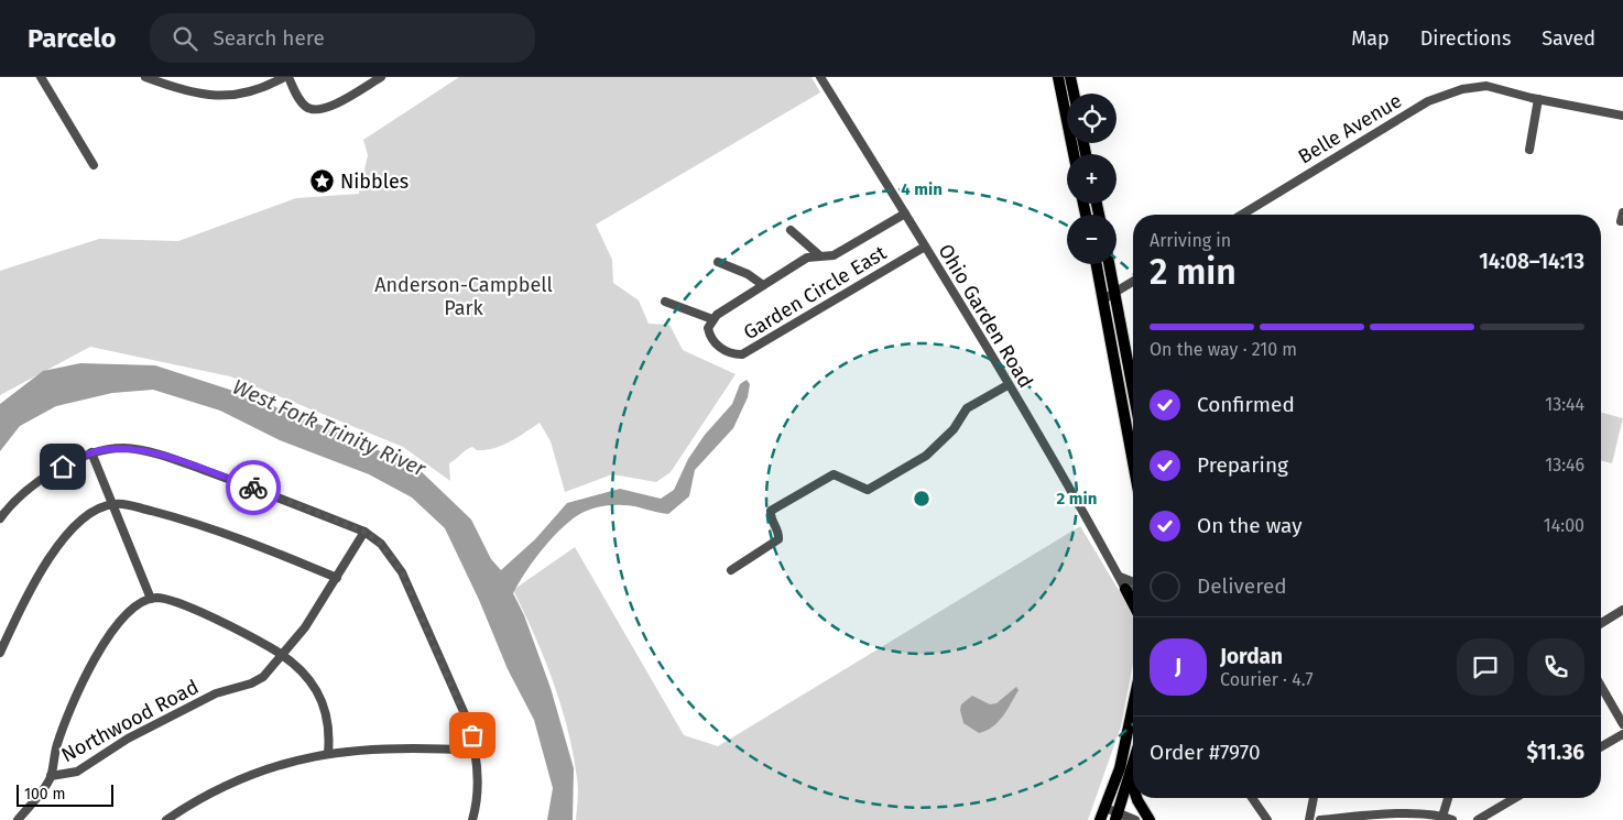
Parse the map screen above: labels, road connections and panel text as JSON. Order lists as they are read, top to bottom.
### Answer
{
  "streets": {
    "street": [
      "Belle Avenue",
      "Garden Circle East",
      "Ohio Garden Road",
      "Northwood Road"
    ]
  },
  "crossings": [
    ["Garden Circle East", "Ohio Garden Road"]
  ],
  "water": ["West Fork Trinity River"],
  "parks": ["Anderson-Campbell Park"],
  "places": {
    "place": ["Nibbles"]
  },
  "scale_bar": "100 m",
  "page": {
    "header": "Parcelo",
    "search": "Search here",
    "nav": ["Map", "Directions", "Saved"],
    "map_buttons": ["+", "−"],
    "heading": ["2 min", "Arriving in", "14:08–14:13"],
    "panel": [
      "Jordan",
      "Courier · 4.7",
      "Order #7970",
      "$11.36"
    ],
    "bar": "On the way · 210 m",
    "list": [
      ["Confirmed", "13:44"],
      ["Preparing", "13:46"],
      ["On the way", "14:00"],
      "Delivered"
    ],
    "round": "J",
    "scale": "100 m"
  },
  "rings": ["4 min", "2 min"]
}
